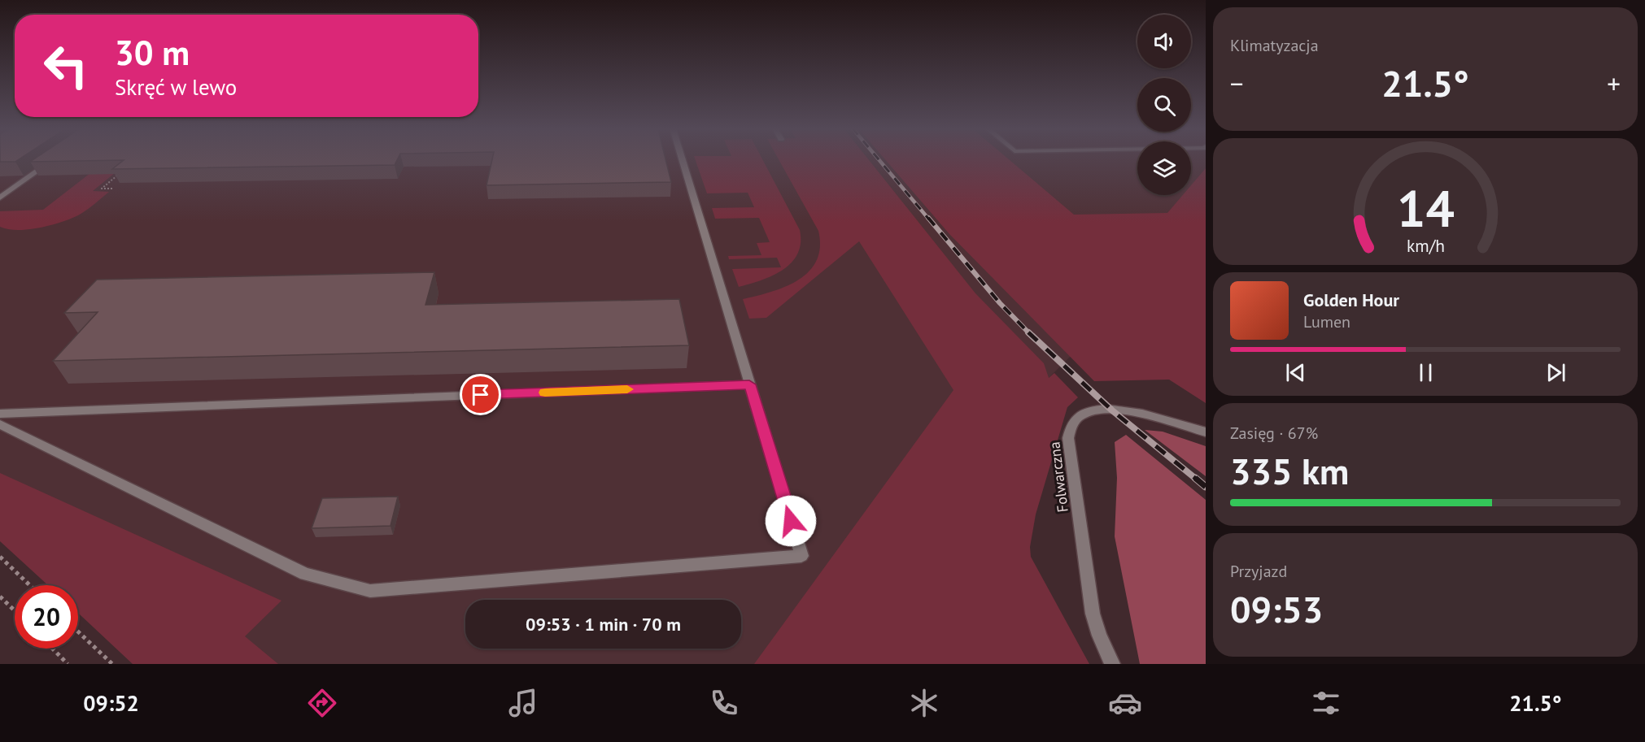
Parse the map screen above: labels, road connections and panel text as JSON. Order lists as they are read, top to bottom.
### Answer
{
  "streets": {
    "street": ["Folwarczna"]
  },
  "page": {
    "tile": [
      "Klimatyzacja",
      ["Zasięg · 67%", "335 km"],
      ["Przyjazd", "09:53"]
    ],
    "turn": ["30 m", "Skręć w lewo"],
    "heat": ["−", "21.5°", "+"],
    "song": ["Golden Hour", "Lumen"],
    "limit": "20",
    "trip": "09:53 · 1 min · 70 m",
    "tabs": ["09:52", "21.5°"],
    "gauge": ["14", "km/h"]
  }
}
